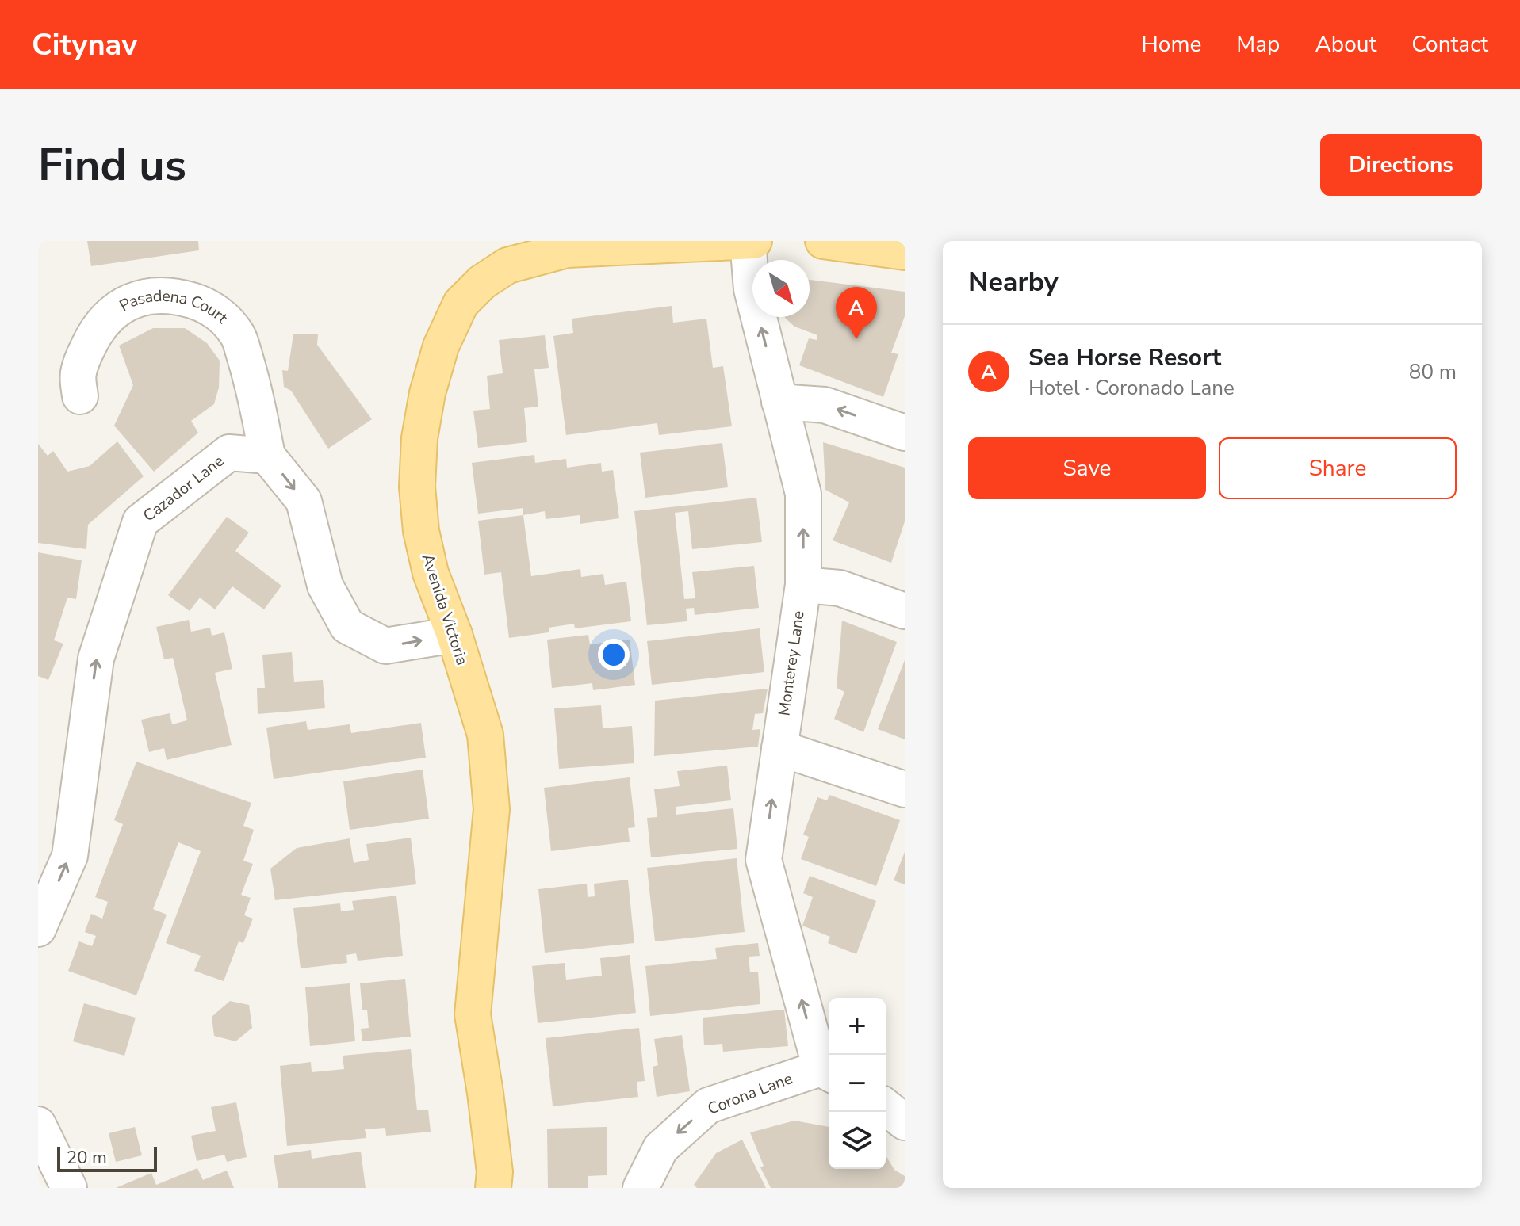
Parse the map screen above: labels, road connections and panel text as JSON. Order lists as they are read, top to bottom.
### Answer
{
  "streets": {
    "main road": ["Avenida Victoria"],
    "street": [
      "Pasadena Court",
      "Cazador Lane",
      "Monterey Lane",
      "Corona Lane"
    ]
  },
  "crossings": [
    ["Pasadena Court", "Cazador Lane"],
    ["Avenida Victoria", "Monterey Lane"],
    ["Monterey Lane", "Corona Lane"]
  ],
  "one_way": ["Cazador Lane", "Monterey Lane", "Corona Lane"],
  "scale_bar": "20 m",
  "north": "bottom right",
  "page": {
    "header": "Citynav",
    "nav": [
      "Home",
      "Map",
      "About",
      "Contact"
    ],
    "buttons": [
      "Directions",
      ["Save", "Share"]
    ],
    "title": "Find us",
    "heading": "Nearby",
    "pins": "A",
    "list": [
      {
        "mark": "A",
        "name": "Sea Horse Resort",
        "note": "Hotel · Coronado Lane",
        "value": "80 m"
      }
    ],
    "map_buttons": ["+", "−"],
    "scale": "20 m"
  }
}
